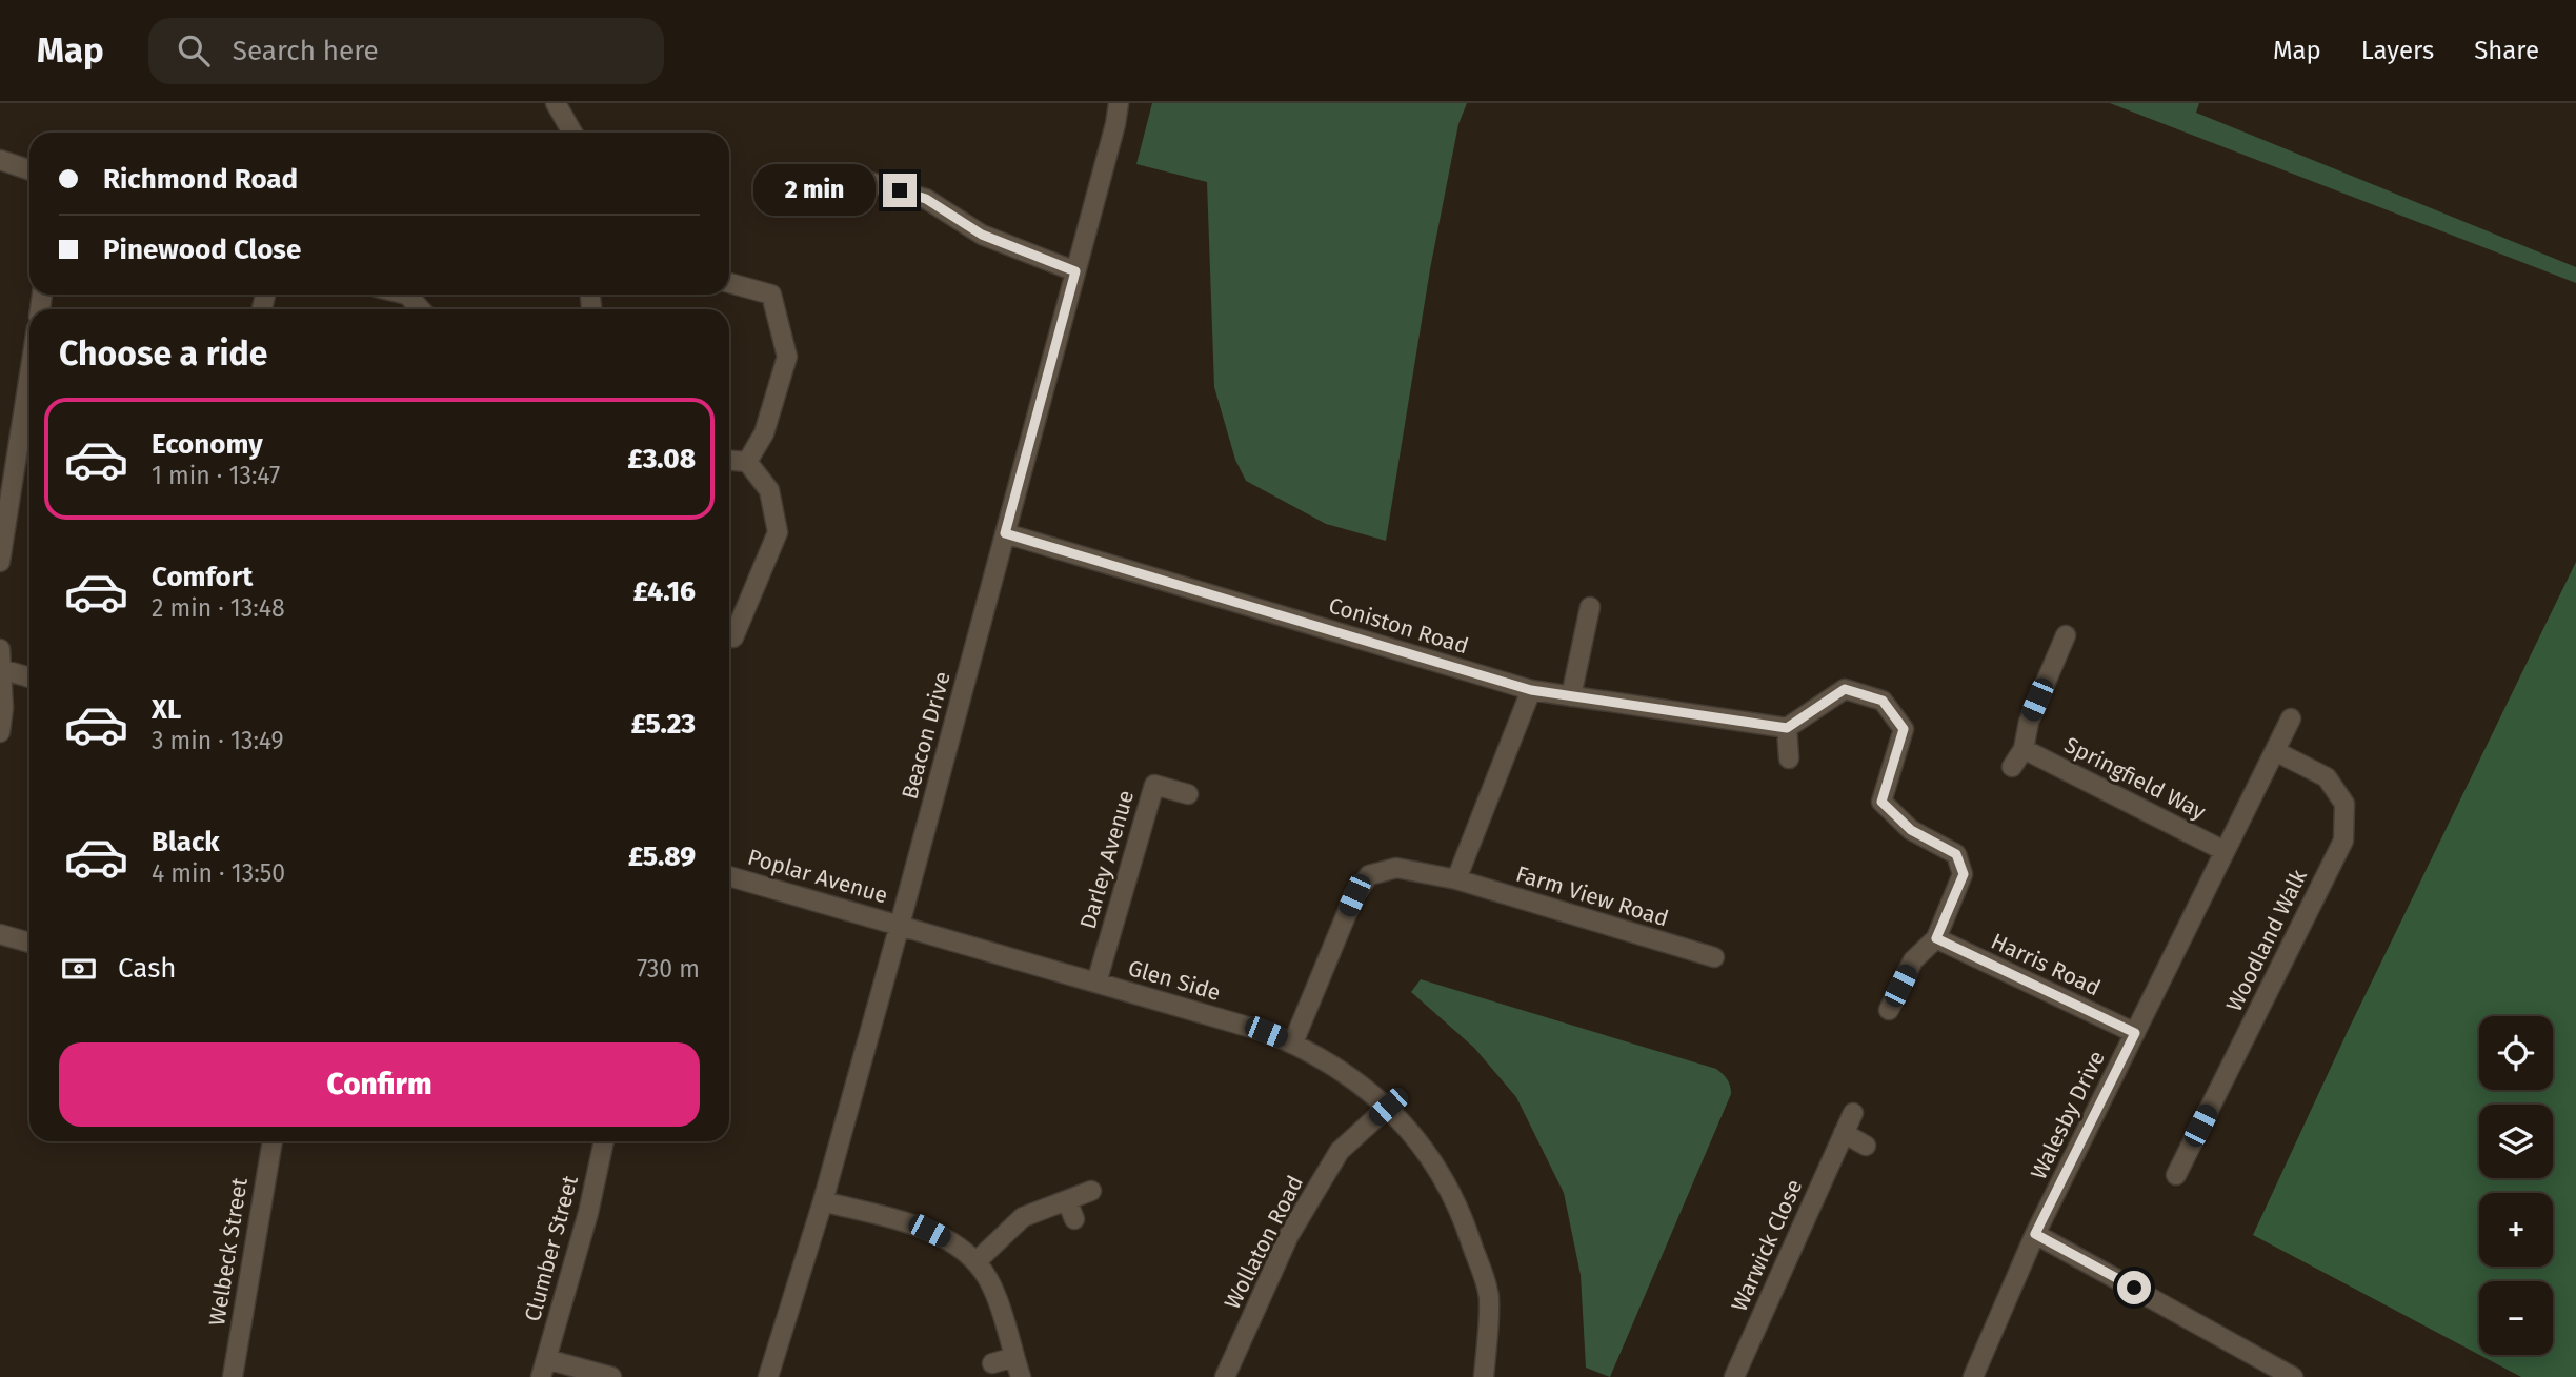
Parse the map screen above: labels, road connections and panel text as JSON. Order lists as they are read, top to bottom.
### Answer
{
  "streets": {
    "street": [
      "Coniston Road",
      "Beacon Drive",
      "Springfield Way",
      "Darley Avenue",
      "Poplar Avenue",
      "Farm View Road",
      "Woodland Walk",
      "Harris Road",
      "Glen Side",
      "Walesby Drive",
      "Wollaton Road",
      "Warwick Close",
      "Clumber Street",
      "Welbeck Street"
    ]
  },
  "crossings": [
    ["Coniston Road", "Beacon Drive"],
    ["Beacon Drive", "Poplar Avenue"],
    ["Beacon Drive", "Glen Side"],
    ["Springfield Way", "Walesby Drive"],
    ["Darley Avenue", "Glen Side"],
    ["Poplar Avenue", "Glen Side"],
    ["Farm View Road", "Glen Side"],
    ["Woodland Walk", "Walesby Drive"],
    ["Harris Road", "Walesby Drive"],
    ["Glen Side", "Wollaton Road"]
  ],
  "page": {
    "header": "Map",
    "search": "Search here",
    "nav": ["Map", "Layers", "Share"],
    "banner": ["Richmond Road", "Pinewood Close"],
    "bubble": "2 min",
    "heading": "Choose a ride",
    "list": [
      {
        "name": "Economy",
        "note": "1 min · 13:47",
        "value": "£3.08"
      },
      {
        "name": "Comfort",
        "note": "2 min · 13:48",
        "value": "£4.16"
      },
      {
        "name": "XL",
        "note": "3 min · 13:49",
        "value": "£5.23"
      },
      {
        "name": "Black",
        "note": "4 min · 13:50",
        "value": "£5.89"
      }
    ],
    "pay": ["Cash", "730 m"],
    "map_buttons": ["+", "−"],
    "buttons": "Confirm"
  }
}
